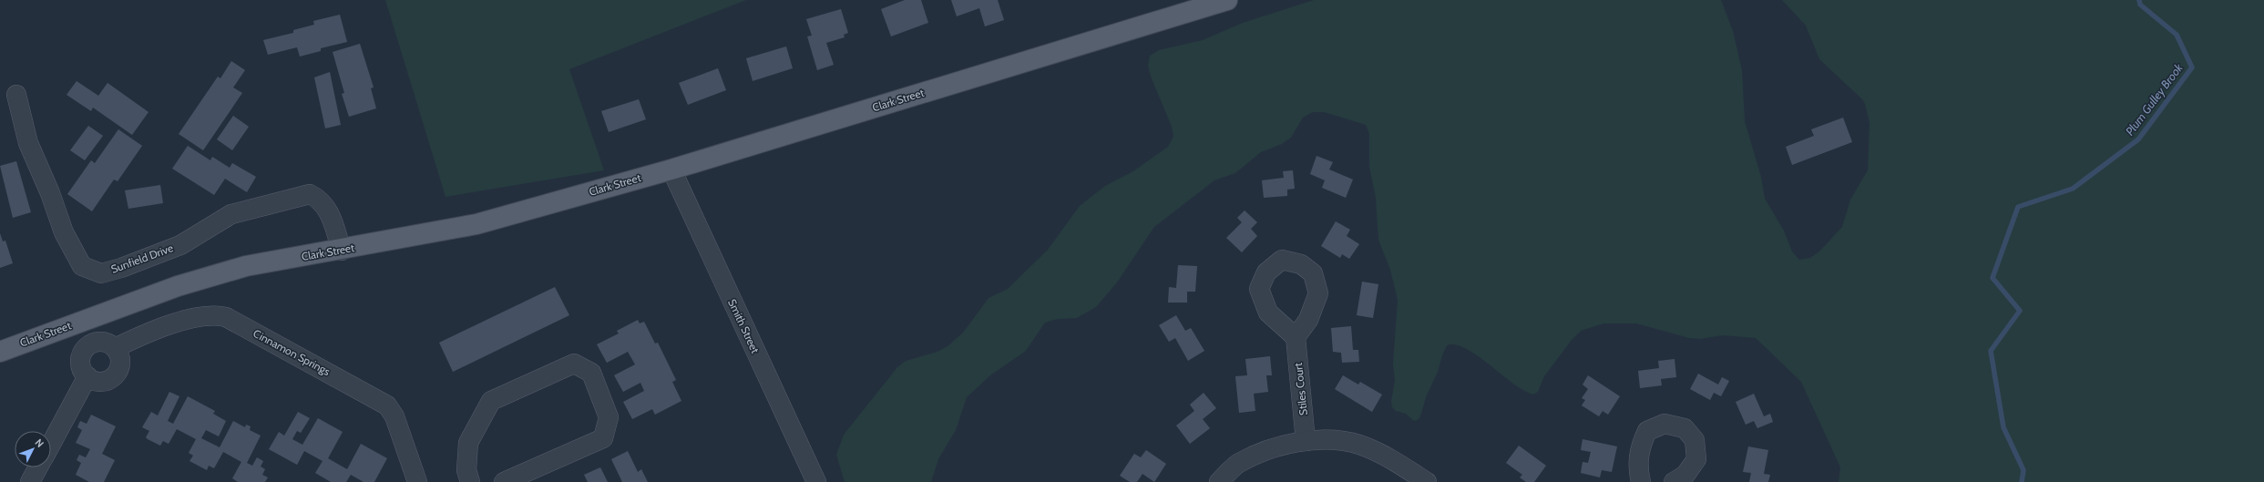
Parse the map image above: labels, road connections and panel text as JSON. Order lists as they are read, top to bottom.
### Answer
{
  "streets": {
    "main road": ["Clark Street"],
    "street": [
      "Sunfield Drive",
      "Smith Street",
      "Cinnamon Springs",
      "Stiles Court"
    ]
  },
  "crossings": [
    ["Clark Street", "Sunfield Drive"],
    ["Clark Street", "Smith Street"]
  ],
  "water": ["Plum Gulley Brook"],
  "north": "top right"
}
